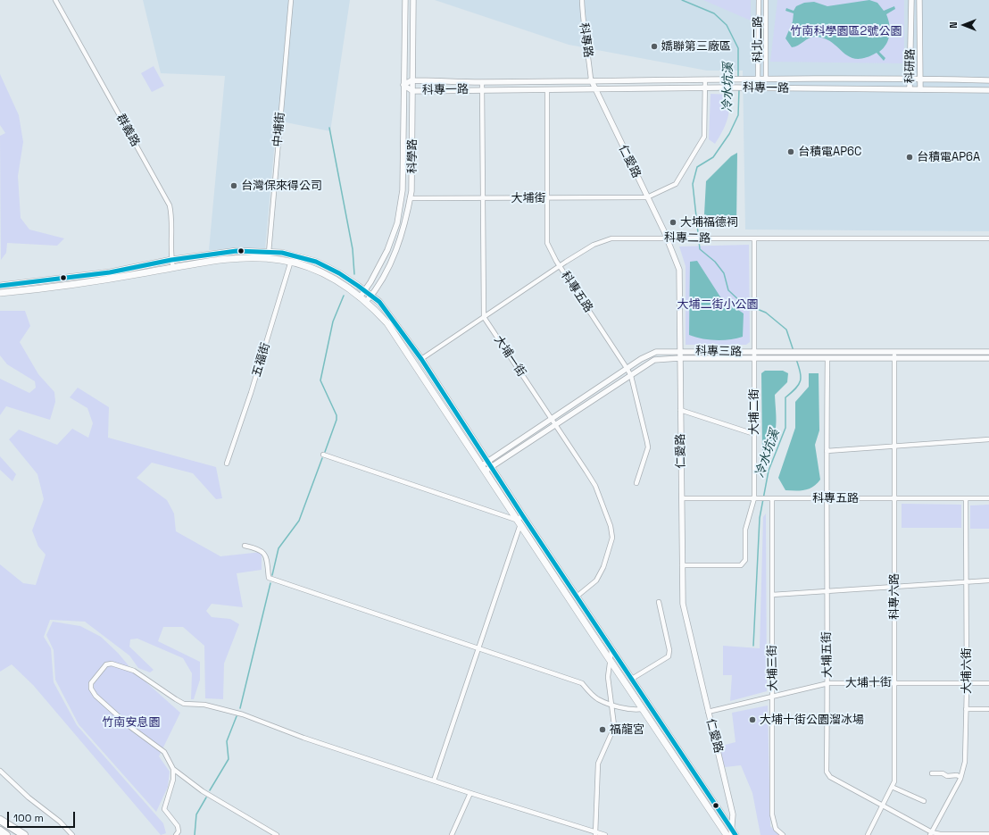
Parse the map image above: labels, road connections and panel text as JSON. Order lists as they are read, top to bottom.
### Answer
{
  "streets": {
    "street": [
      "科北二路",
      "科專路",
      "科研路",
      "科專一路",
      "中埔街",
      "群義路",
      "科學路",
      "仁愛路",
      "大埔街",
      "科專二路",
      "科專五路",
      "科專三路",
      "大埔一街",
      "五福街",
      "大埔二街",
      "科專六路",
      "大埔五街",
      "大埔三街",
      "大埔六街",
      "大埔十街"
    ]
  },
  "crossings": [
    ["科北二路", "科專一路"],
    ["科專路", "科專一路"],
    ["科專路", "仁愛路"],
    ["科研路", "科專一路"],
    ["科專一路", "科學路"],
    ["科專一路", "仁愛路"],
    ["科專一路", "科專五路"],
    ["科學路", "大埔街"],
    ["仁愛路", "大埔街"],
    ["仁愛路", "科專二路"],
    ["仁愛路", "科專五路"],
    ["仁愛路", "科專三路"],
    ["仁愛路", "大埔二街"],
    ["仁愛路", "大埔十街"],
    ["大埔街", "科專五路"],
    ["科專二路", "科專五路"],
    ["科專二路", "大埔一街"],
    ["科專二路", "大埔二街"],
    ["科專五路", "科專三路"],
    ["科專五路", "大埔二街"],
    ["科專五路", "科專六路"],
    ["科專五路", "大埔五街"],
    ["科專五路", "大埔三街"],
    ["科專五路", "大埔六街"],
    ["科專三路", "大埔一街"],
    ["科專三路", "大埔二街"],
    ["科專三路", "科專六路"],
    ["科專三路", "大埔五街"],
    ["科專六路", "大埔五街"],
    ["科專六路", "大埔十街"],
    ["大埔五街", "大埔六街"],
    ["大埔五街", "大埔十街"],
    ["大埔三街", "大埔十街"],
    ["大埔六街", "大埔十街"]
  ],
  "water": ["冷水坑溪"],
  "parks": ["竹南科學園區2號公園", "大埔二街小公園", "竹南安息園"],
  "places": [
    "嬌聯第三廠區",
    "台積電AP6C",
    "台積電AP6A",
    "台灣保來得公司",
    "大埔福德祠",
    "大埔十街公園溜冰場",
    "福龍宮"
  ],
  "scale_bar": "100 m",
  "north": "left"
}
